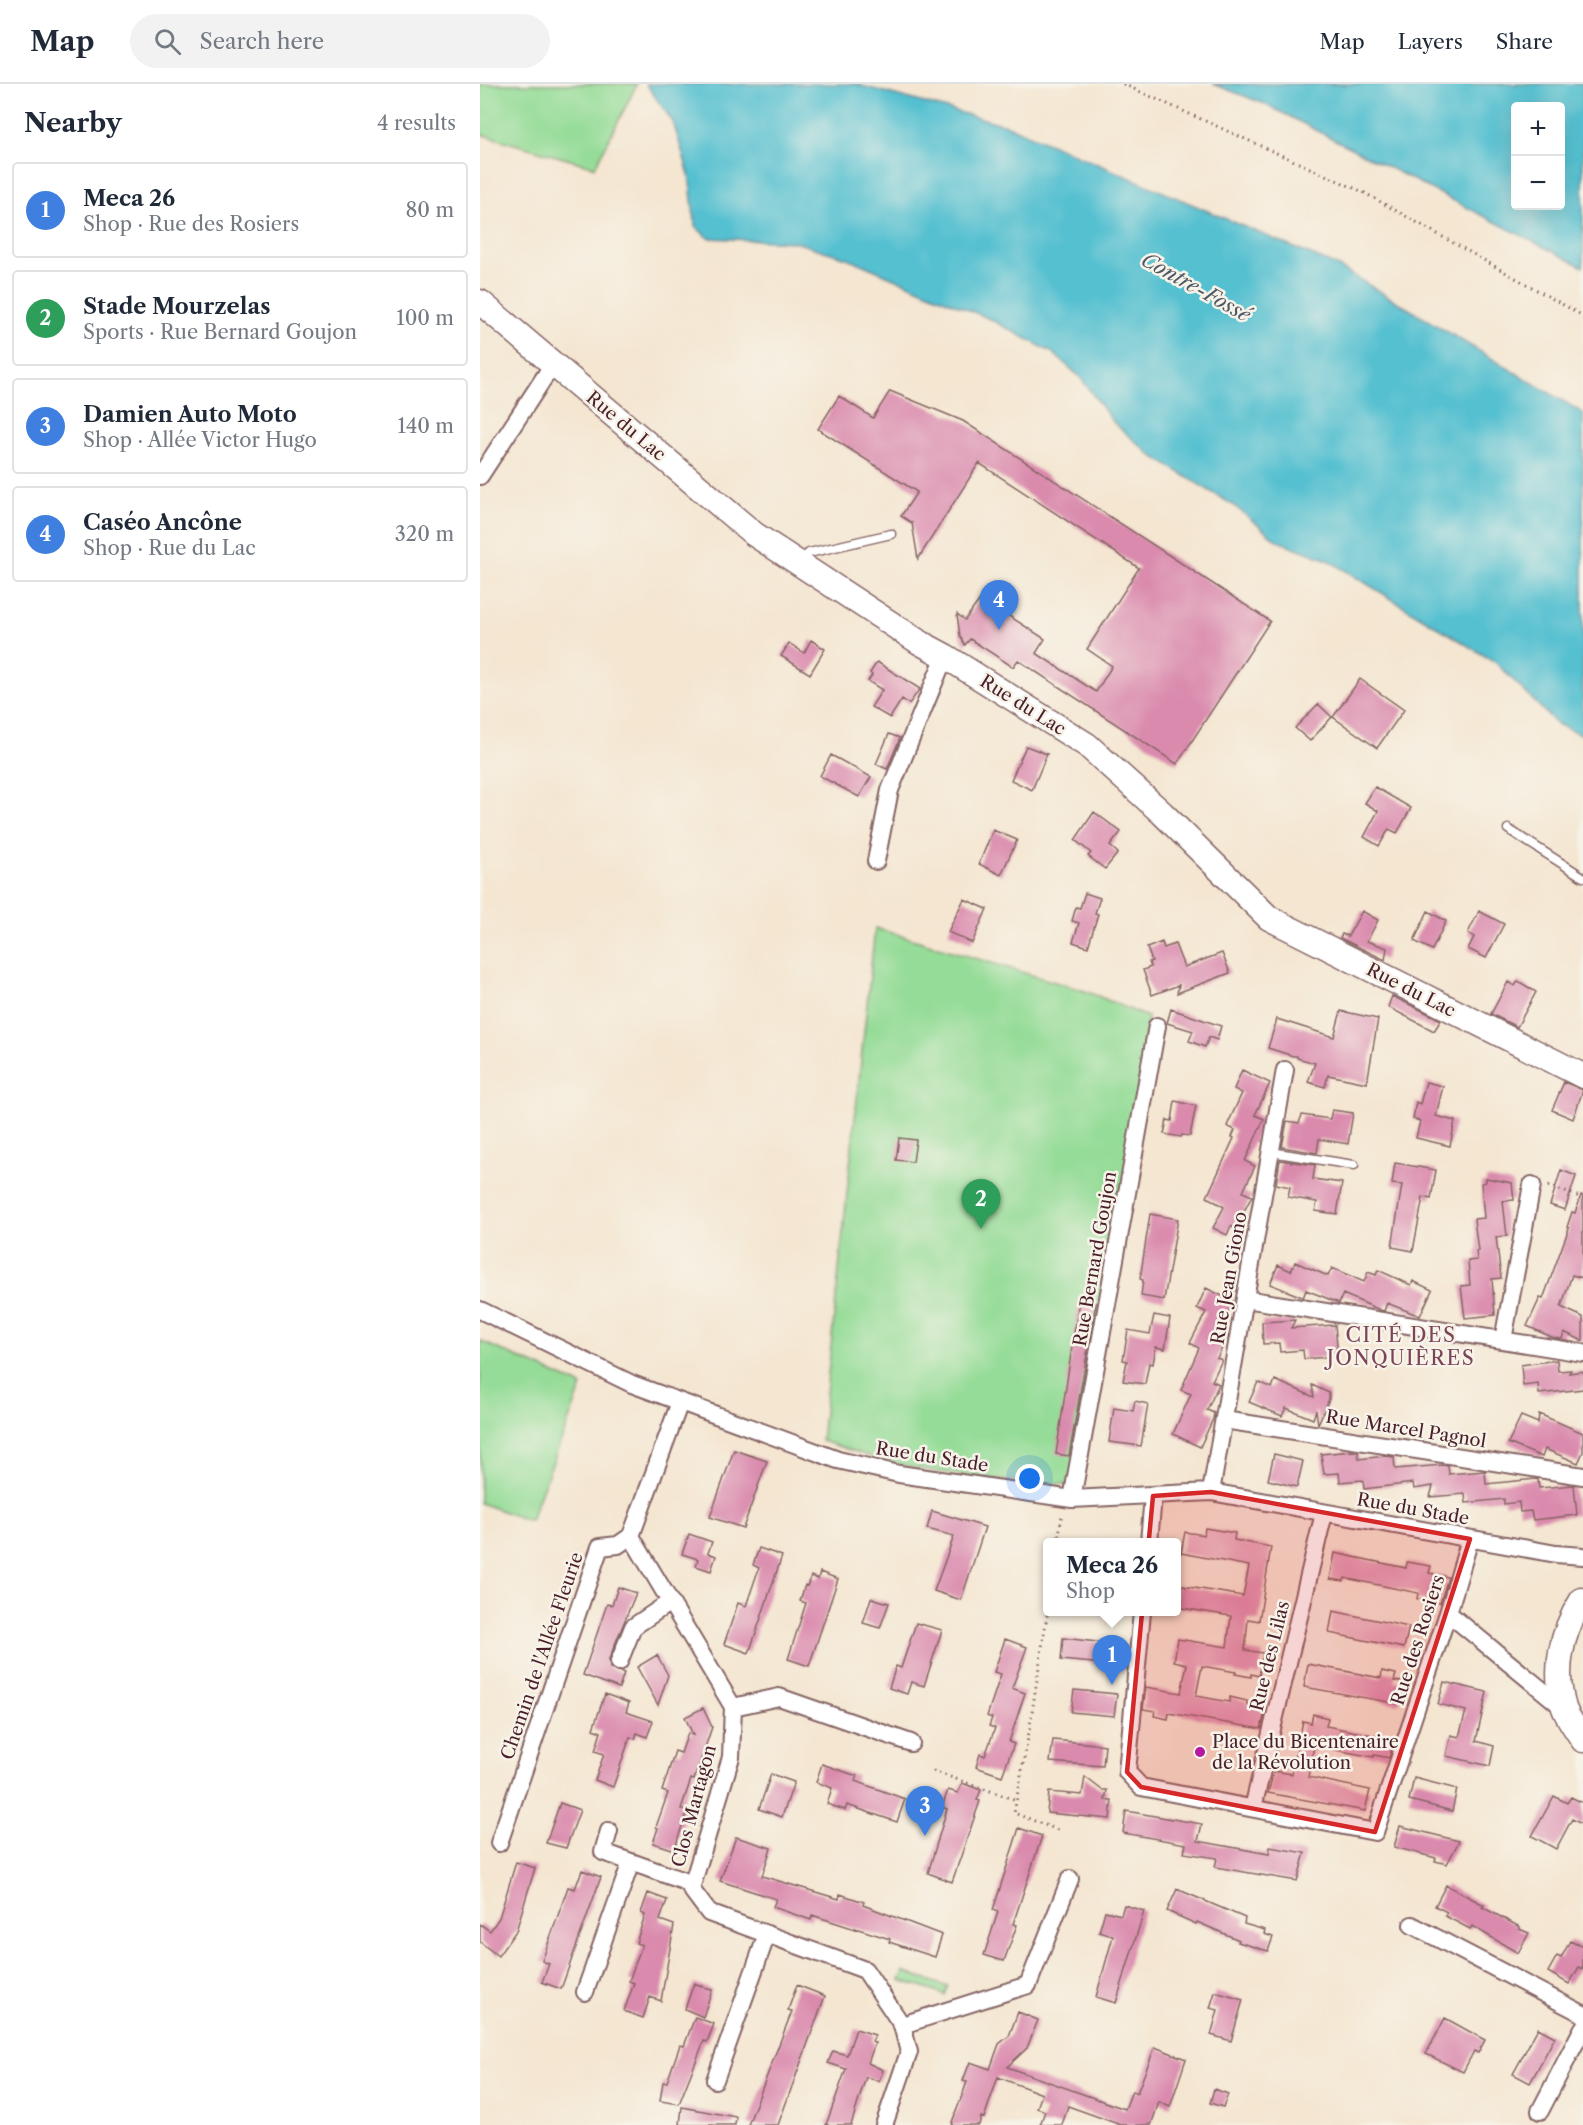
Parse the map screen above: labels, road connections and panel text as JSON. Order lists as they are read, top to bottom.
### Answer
{
  "streets": {
    "street": [
      "Rue du Lac",
      "Rue Bernard Goujon",
      "Rue Jean Giono",
      "Rue Marcel Pagnol",
      "Rue du Stade",
      "Rue des Rosiers",
      "Chemin de l'Allée Fleurie",
      "Rue des Lilas",
      "Clos Martagon"
    ]
  },
  "crossings": [
    ["Rue Bernard Goujon", "Rue du Stade"],
    ["Rue Jean Giono", "Rue Marcel Pagnol"],
    ["Rue Jean Giono", "Rue du Stade"],
    ["Rue du Stade", "Rue des Rosiers"],
    ["Rue du Stade", "Rue des Lilas"],
    ["Rue des Rosiers", "Rue des Lilas"]
  ],
  "districts": ["CITÉ DES JONQUIÈRES"],
  "water": ["Contre-Fossé"],
  "places": ["Place du Bicentenaire de la Révolution"],
  "page": {
    "header": "Map",
    "search": "Search here",
    "nav": ["Map", "Layers", "Share"],
    "heading": ["Nearby", "4 results"],
    "map_buttons": ["+", "−"],
    "list": [
      {
        "mark": "1",
        "name": "Meca 26",
        "note": "Shop · Rue des Rosiers",
        "value": "80 m"
      },
      {
        "mark": "2",
        "name": "Stade Mourzelas",
        "note": "Sports · Rue Bernard Goujon",
        "value": "100 m"
      },
      {
        "mark": "3",
        "name": "Damien Auto Moto",
        "note": "Shop · Allée Victor Hugo",
        "value": "140 m"
      },
      {
        "mark": "4",
        "name": "Caséo Ancône",
        "note": "Shop · Rue du Lac",
        "value": "320 m"
      }
    ],
    "pins": [
      "4",
      "2",
      "1",
      "3"
    ],
    "popup": ["Meca 26", "Shop"]
  }
}
